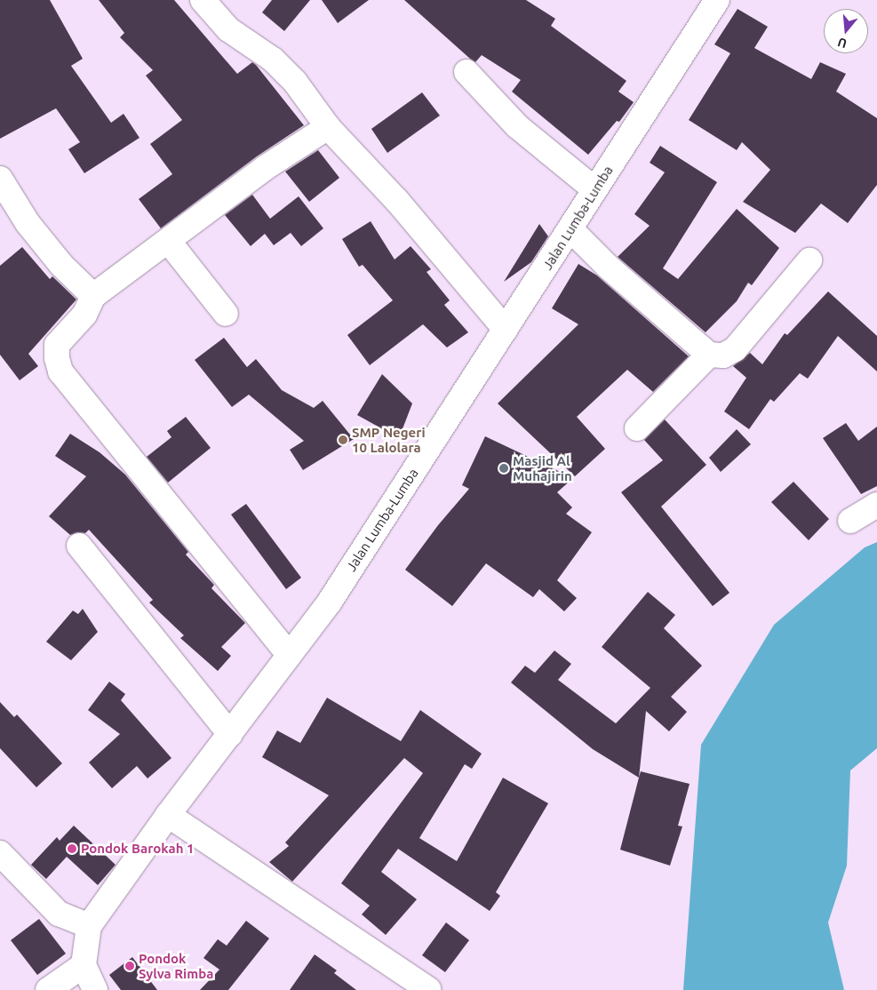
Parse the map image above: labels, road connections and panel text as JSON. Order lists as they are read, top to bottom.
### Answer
{
  "streets": {
    "street": ["Jalan Lumba-Lumba"]
  },
  "places": [
    "SMP Negeri 10 Lalolara",
    "Masjid Al Muhajirin",
    "Pondok Barokah 1",
    "Pondok Sylva Rimba"
  ],
  "north": "bottom"
}
